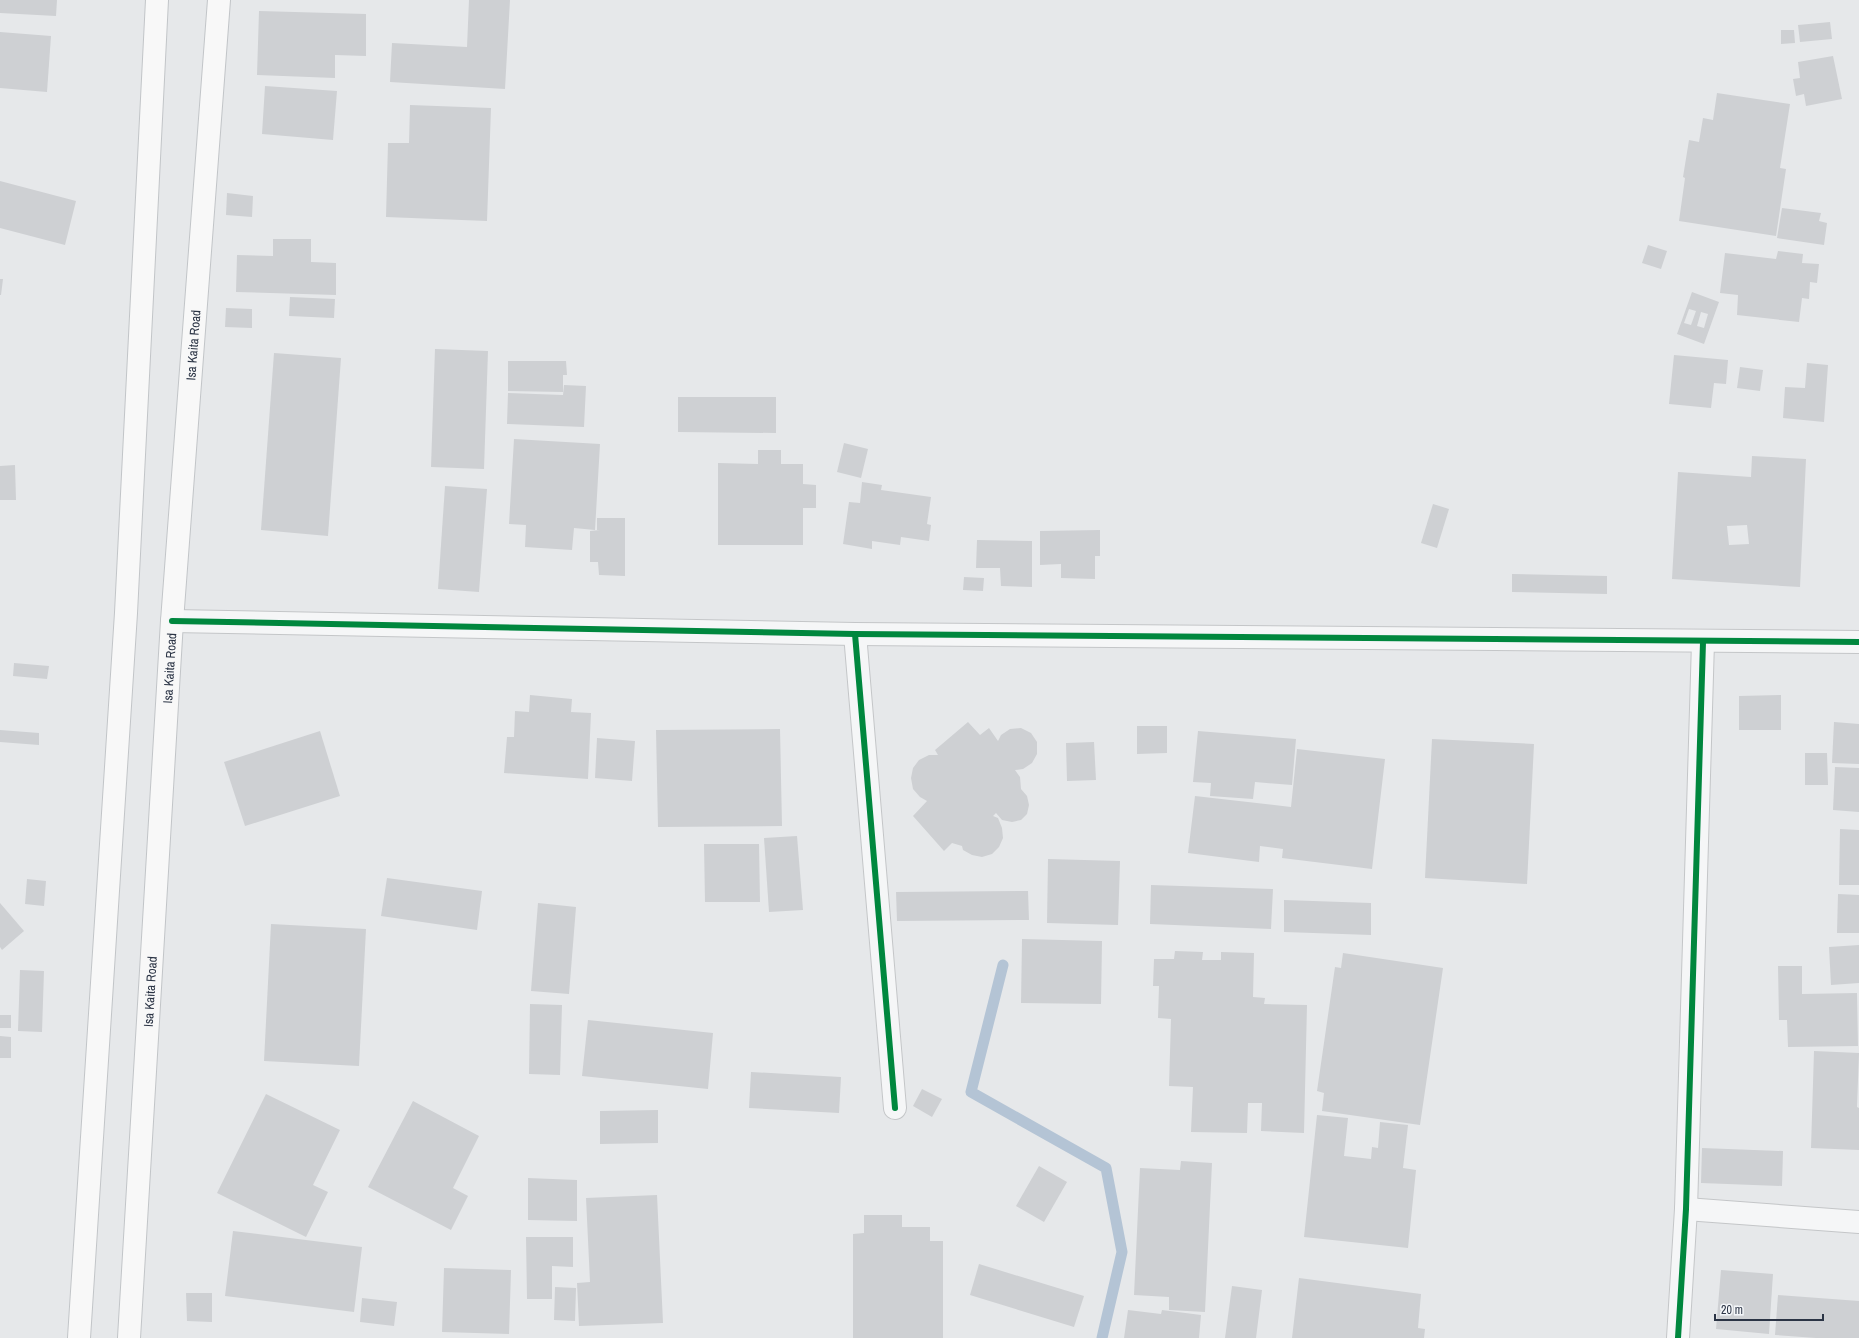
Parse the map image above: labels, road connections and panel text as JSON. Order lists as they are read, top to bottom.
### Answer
{
  "streets": {
    "main road": ["Isa Kaita Road"]
  },
  "scale_bar": "20 m"
}
